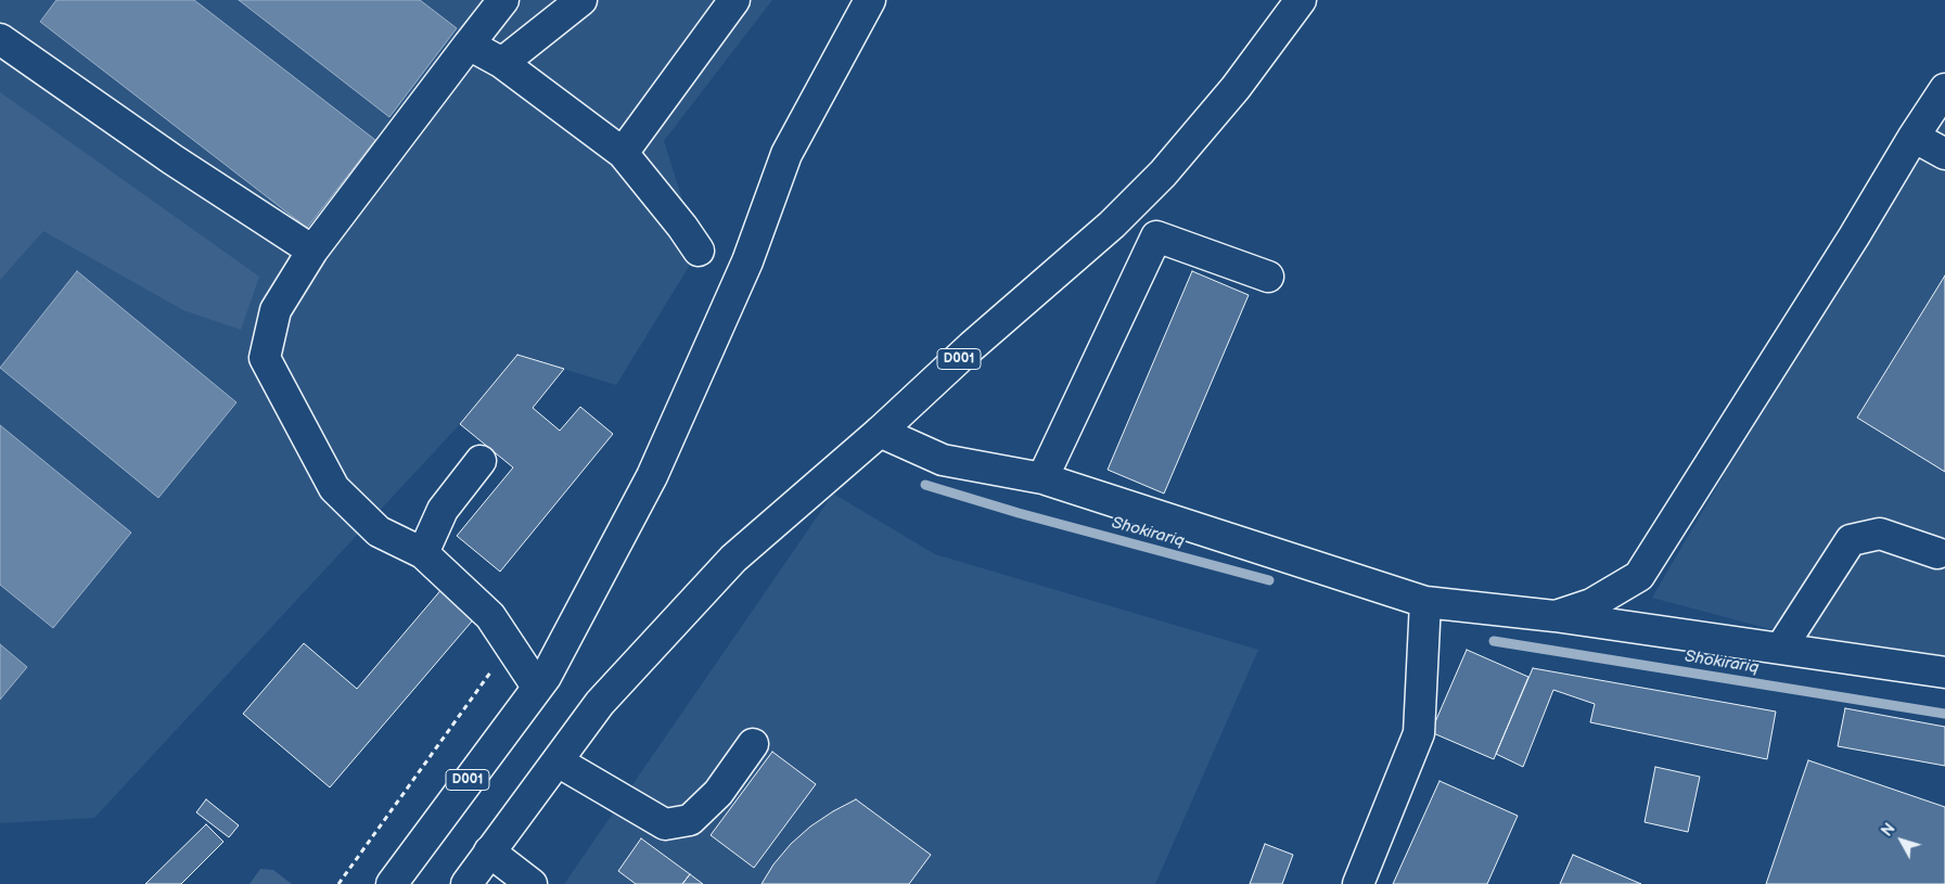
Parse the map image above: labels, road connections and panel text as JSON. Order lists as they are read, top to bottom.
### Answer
{
  "streets": {
    "main road": ["D001"]
  },
  "water": ["Shokirariq"],
  "north": "top left"
}
